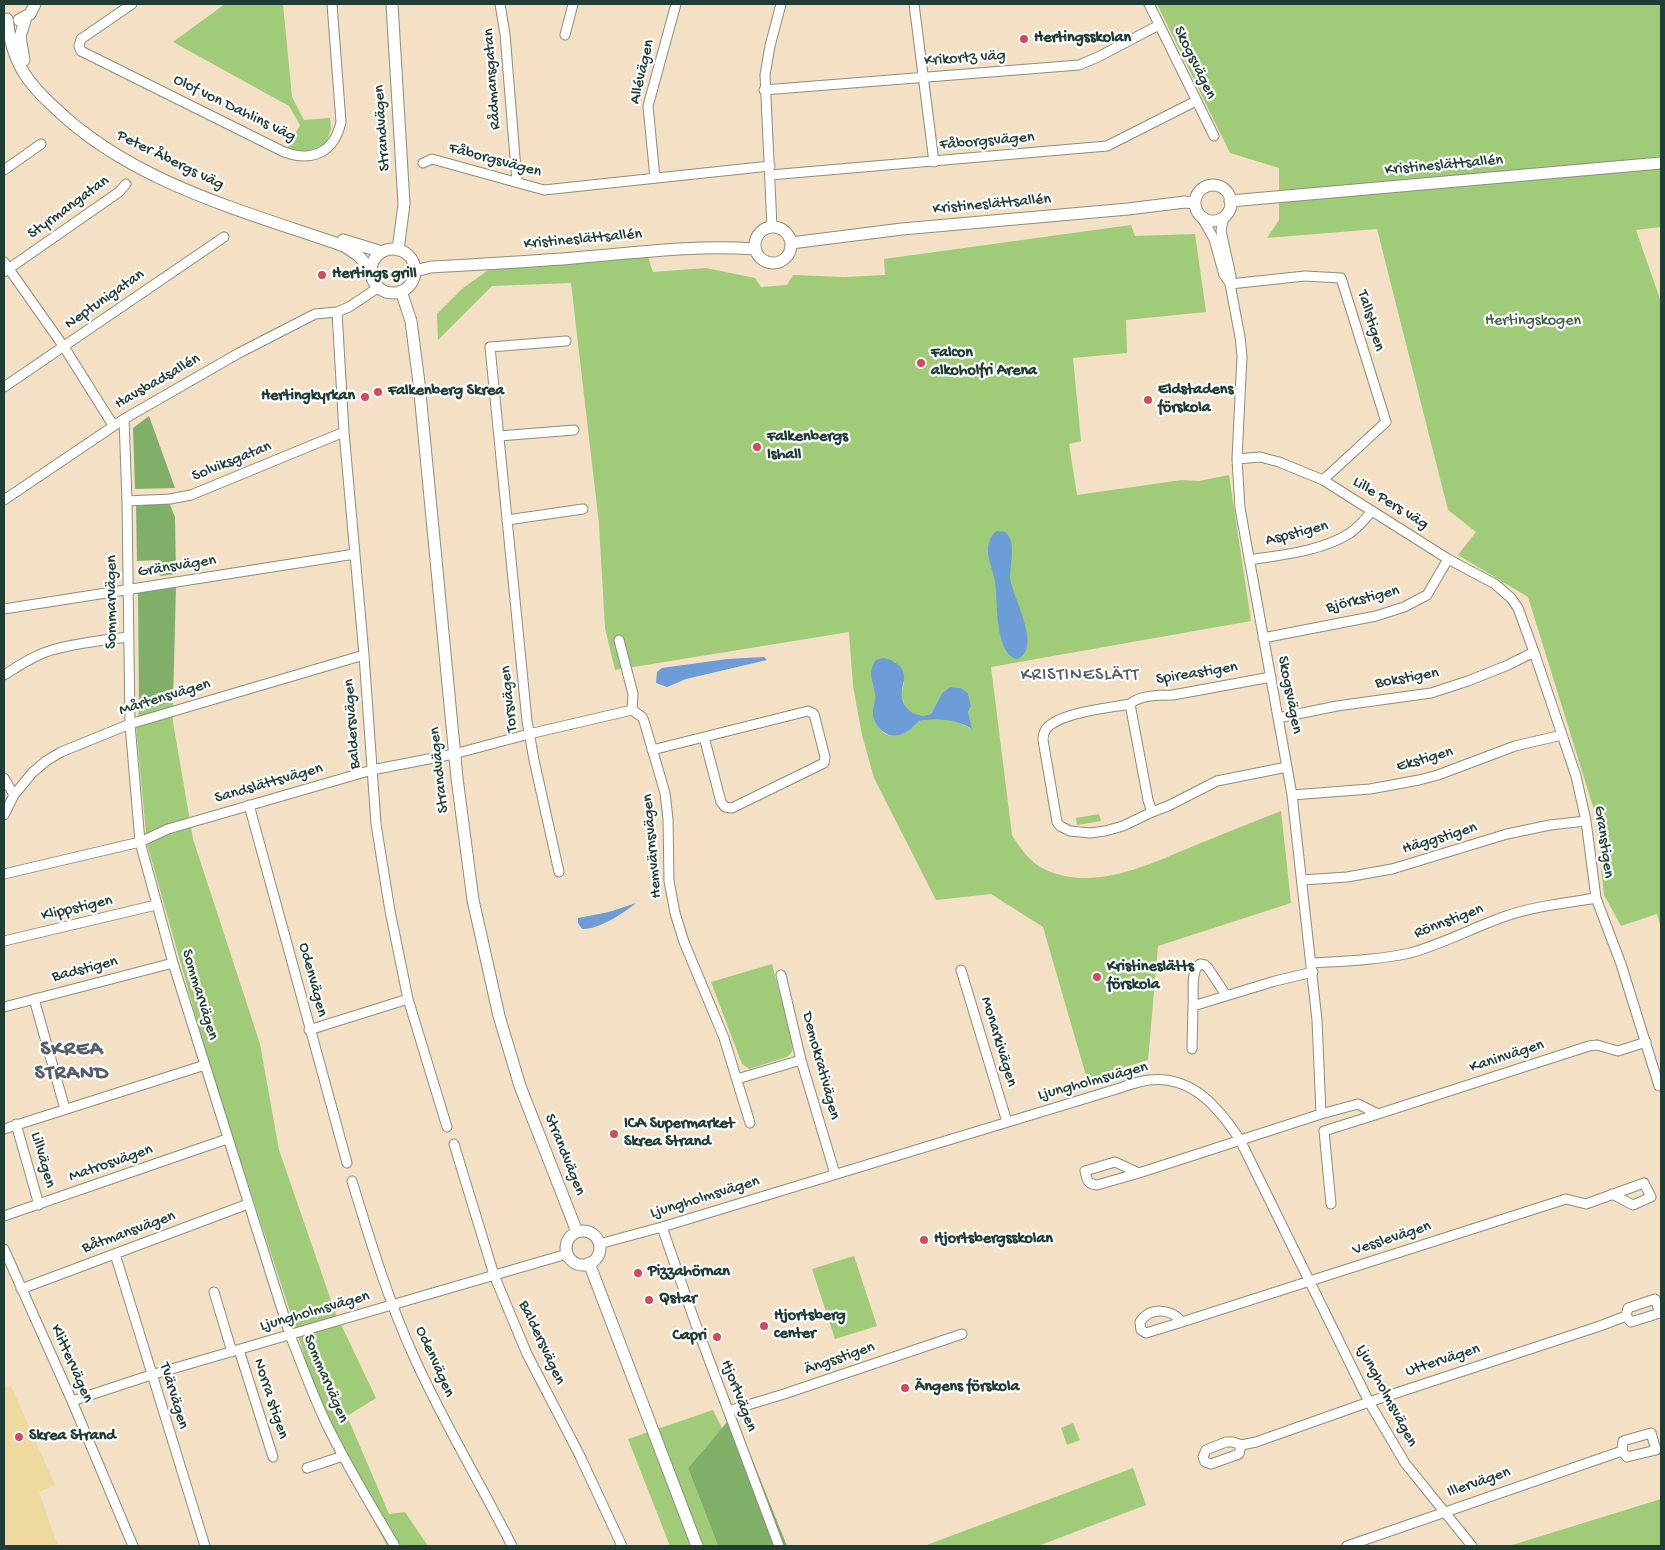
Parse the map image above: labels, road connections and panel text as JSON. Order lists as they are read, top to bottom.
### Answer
{
  "streets": {
    "street": [
      "Krikortz väg",
      "Skogsvägen",
      "Allévägen",
      "Rådmansgatan",
      "Olof von Dahlins väg",
      "Strandvägen",
      "Fåborgsvägen",
      "Peter Åbergs väg",
      "Kristineslättsallén",
      "Styrmangatan",
      "Neptunigatan",
      "Tallstigen",
      "Havsbadsallén",
      "Solviksgatan",
      "Lille Pers väg",
      "Aspstigen",
      "Gränsvägen",
      "Björkstigen",
      "Sommarvägen",
      "Spireastigen",
      "Bokstigen",
      "Mårtensvägen",
      "Torsvägen",
      "Baldersvägen",
      "Ekstigen",
      "Sandslättsvägen",
      "Häggstigen",
      "Granstigen",
      "Hemvärnsvägen",
      "Klippstigen",
      "Rönnstigen",
      "Badstigen",
      "Odenvägen",
      "Monarkivägen",
      "Kaninvägen",
      "Demokrativägen",
      "Ljungholmsvägen",
      "Lillvägen",
      "Matrosvägen",
      "Båtmansvägen",
      "Vesslevägen",
      "Ängsstigen",
      "Uttervägen",
      "Klittervägen",
      "Tvärvägen",
      "Hjortvägen",
      "Norra stigen",
      "Illervägen"
    ]
  },
  "crossings": [
    ["Krikortz väg", "Skogsvägen"],
    ["Skogsvägen", "Fåborgsvägen"],
    ["Skogsvägen", "Kristineslättsallén"],
    ["Skogsvägen", "Tallstigen"],
    ["Skogsvägen", "Lille Pers väg"],
    ["Skogsvägen", "Aspstigen"],
    ["Skogsvägen", "Björkstigen"],
    ["Skogsvägen", "Spireastigen"],
    ["Skogsvägen", "Bokstigen"],
    ["Skogsvägen", "Ekstigen"],
    ["Skogsvägen", "Häggstigen"],
    ["Skogsvägen", "Rönnstigen"],
    ["Allévägen", "Fåborgsvägen"],
    ["Rådmansgatan", "Fåborgsvägen"],
    ["Strandvägen", "Peter Åbergs väg"],
    ["Strandvägen", "Kristineslättsallén"],
    ["Strandvägen", "Sandslättsvägen"],
    ["Strandvägen", "Ljungholmsvägen"],
    ["Peter Åbergs väg", "Kristineslättsallén"],
    ["Tallstigen", "Lille Pers väg"],
    ["Havsbadsallén", "Sommarvägen"],
    ["Havsbadsallén", "Baldersvägen"],
    ["Solviksgatan", "Sommarvägen"],
    ["Solviksgatan", "Baldersvägen"],
    ["Lille Pers väg", "Aspstigen"],
    ["Lille Pers väg", "Björkstigen"],
    ["Lille Pers väg", "Granstigen"],
    ["Gränsvägen", "Sommarvägen"],
    ["Gränsvägen", "Baldersvägen"],
    ["Sommarvägen", "Mårtensvägen"],
    ["Sommarvägen", "Sandslättsvägen"],
    ["Sommarvägen", "Klippstigen"],
    ["Sommarvägen", "Badstigen"],
    ["Sommarvägen", "Ljungholmsvägen"],
    ["Sommarvägen", "Matrosvägen"],
    ["Sommarvägen", "Båtmansvägen"],
    ["Bokstigen", "Granstigen"],
    ["Mårtensvägen", "Baldersvägen"],
    ["Torsvägen", "Sandslättsvägen"],
    ["Baldersvägen", "Sandslättsvägen"],
    ["Baldersvägen", "Ljungholmsvägen"],
    ["Ekstigen", "Granstigen"],
    ["Sandslättsvägen", "Hemvärnsvägen"],
    ["Sandslättsvägen", "Odenvägen"],
    ["Häggstigen", "Granstigen"],
    ["Granstigen", "Rönnstigen"],
    ["Granstigen", "Kaninvägen"],
    ["Odenvägen", "Ljungholmsvägen"],
    ["Monarkivägen", "Ljungholmsvägen"],
    ["Demokrativägen", "Ljungholmsvägen"],
    ["Ljungholmsvägen", "Vesslevägen"],
    ["Ljungholmsvägen", "Uttervägen"],
    ["Ljungholmsvägen", "Klittervägen"],
    ["Ljungholmsvägen", "Tvärvägen"],
    ["Ljungholmsvägen", "Hjortvägen"],
    ["Ljungholmsvägen", "Norra stigen"],
    ["Ljungholmsvägen", "Illervägen"],
    ["Lillvägen", "Matrosvägen"],
    ["Båtmansvägen", "Klittervägen"],
    ["Båtmansvägen", "Tvärvägen"],
    ["Ängsstigen", "Hjortvägen"]
  ],
  "districts": ["KRISTINESLÄTT", "SKREA STRAND"],
  "parks": ["Hertingskogen"],
  "places": [
    "Hertingsskolan",
    "Hertings grill",
    "Falcon alkoholfri Arena",
    "Falkenberg Skrea",
    "Hertingkyrkan",
    "Eldstadens förskola",
    "Falkenbergs Ishall",
    "Kristineslätts förskola",
    "ICA Supermarket Skrea Strand",
    "Hjortsbergsskolan",
    "Pizzahörnan",
    "Qstar",
    "Hjortsberg center",
    "Capri",
    "Ängens förskola",
    "Skrea Strand"
  ]
}
